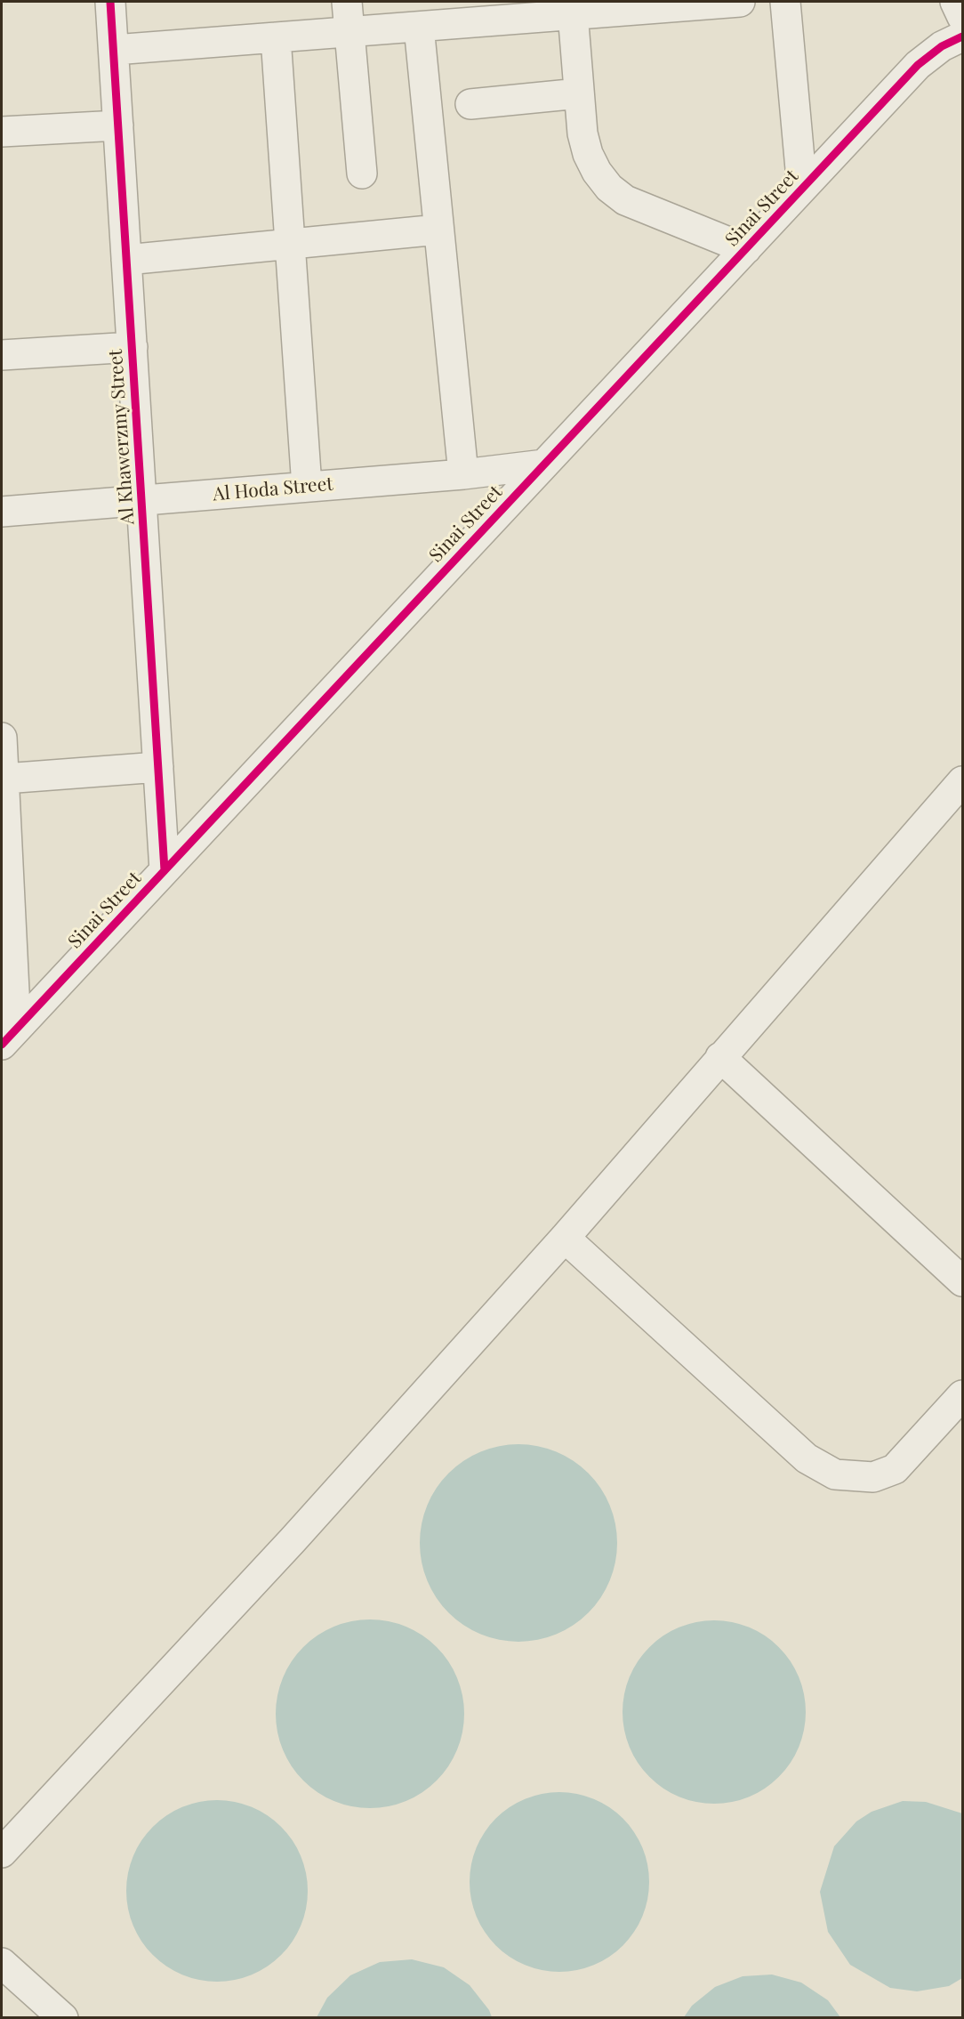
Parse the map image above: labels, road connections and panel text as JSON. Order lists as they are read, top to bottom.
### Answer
{
  "streets": {
    "street": ["Sinai Street", "Al Khawerzmy Street", "Al Hoda Street"]
  },
  "crossings": [
    ["Sinai Street", "Al Khawerzmy Street"],
    ["Sinai Street", "Al Hoda Street"],
    ["Al Khawerzmy Street", "Al Hoda Street"]
  ]
}
